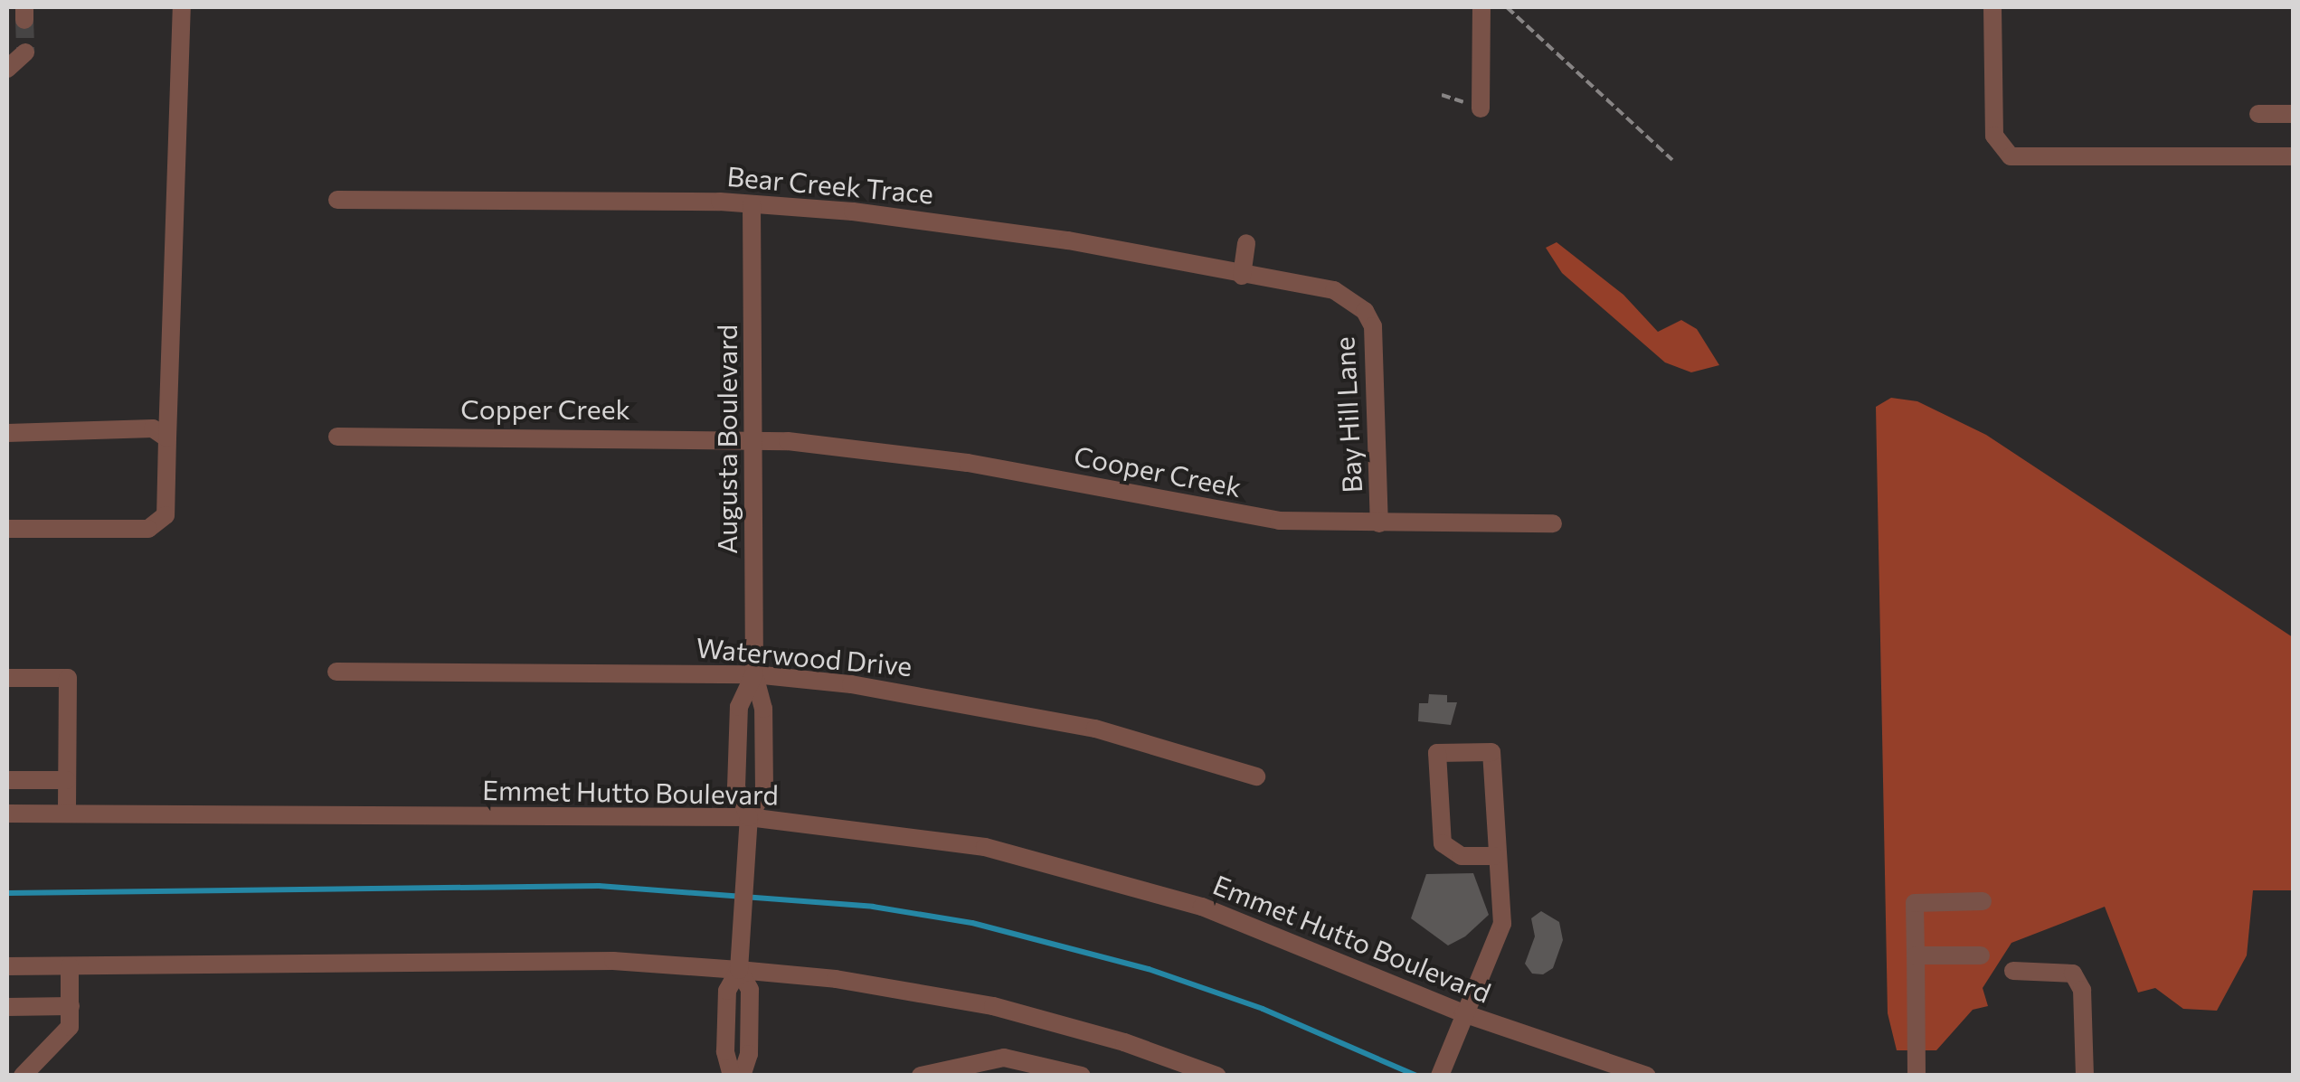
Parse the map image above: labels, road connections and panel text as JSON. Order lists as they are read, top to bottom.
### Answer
{
  "streets": {
    "street": [
      "Bear Creek Trace",
      "Copper Creek",
      "Bay Hill Lane",
      "Augusta Boulevard",
      "Cooper Creek",
      "Waterwood Drive",
      "Emmet Hutto Boulevard"
    ]
  },
  "crossings": [
    ["Bear Creek Trace", "Bay Hill Lane"],
    ["Bear Creek Trace", "Augusta Boulevard"],
    ["Copper Creek", "Augusta Boulevard"],
    ["Copper Creek", "Cooper Creek"],
    ["Bay Hill Lane", "Cooper Creek"],
    ["Augusta Boulevard", "Cooper Creek"],
    ["Augusta Boulevard", "Waterwood Drive"],
    ["Augusta Boulevard", "Emmet Hutto Boulevard"]
  ]
}
